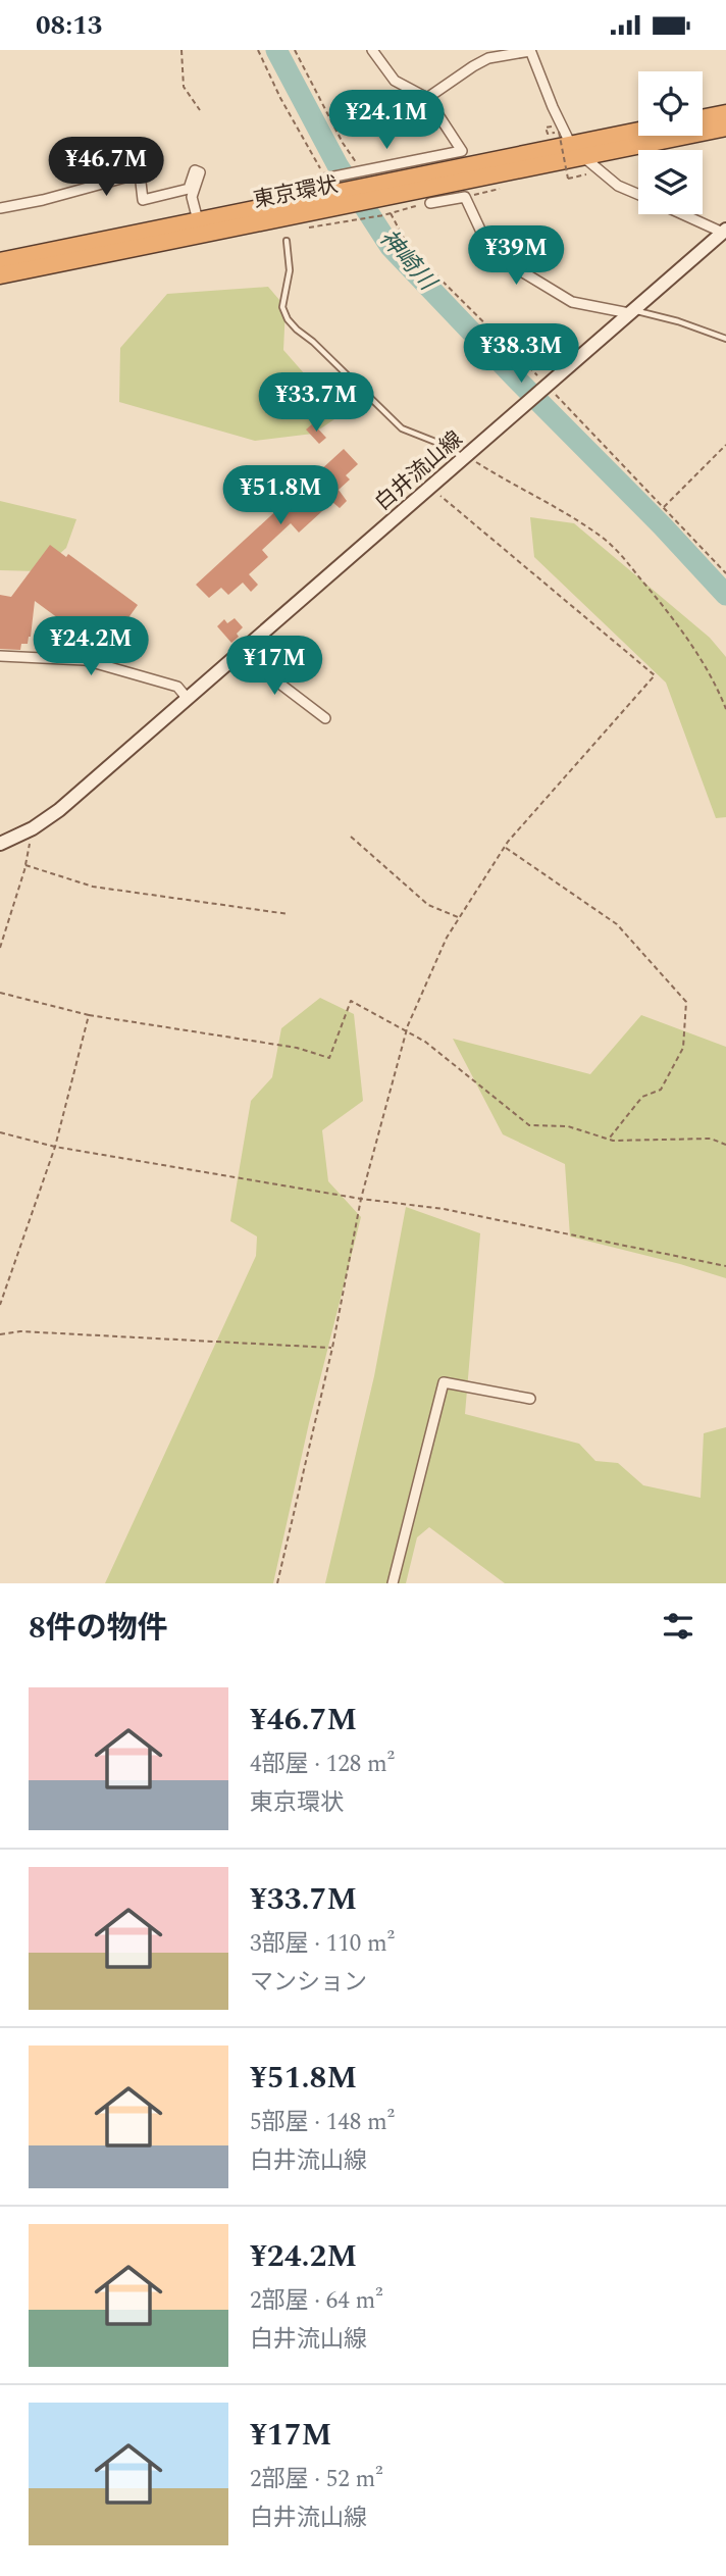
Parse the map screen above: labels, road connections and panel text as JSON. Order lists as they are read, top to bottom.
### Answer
{
  "streets": {
    "highway": ["東京環状"],
    "main road": ["白井流山線"]
  },
  "water": ["神崎川"],
  "page": {
    "status": "08:13",
    "price": [
      "¥24.1M",
      "¥46.7M",
      "¥39M",
      "¥38.3M",
      "¥33.7M",
      "¥51.8M",
      "¥24.2M",
      "¥17M"
    ],
    "heading": "8件の物件",
    "list": [
      {
        "name": "¥46.7M",
        "note": "4部屋 · 128 m² · 東京環状"
      },
      {
        "name": "¥33.7M",
        "note": "3部屋 · 110 m² · マンション"
      },
      {
        "name": "¥51.8M",
        "note": "5部屋 · 148 m² · 白井流山線"
      },
      {
        "name": "¥24.2M",
        "note": "2部屋 · 64 m² · 白井流山線"
      },
      {
        "name": "¥17M",
        "note": "2部屋 · 52 m² · 白井流山線"
      }
    ]
  }
}
